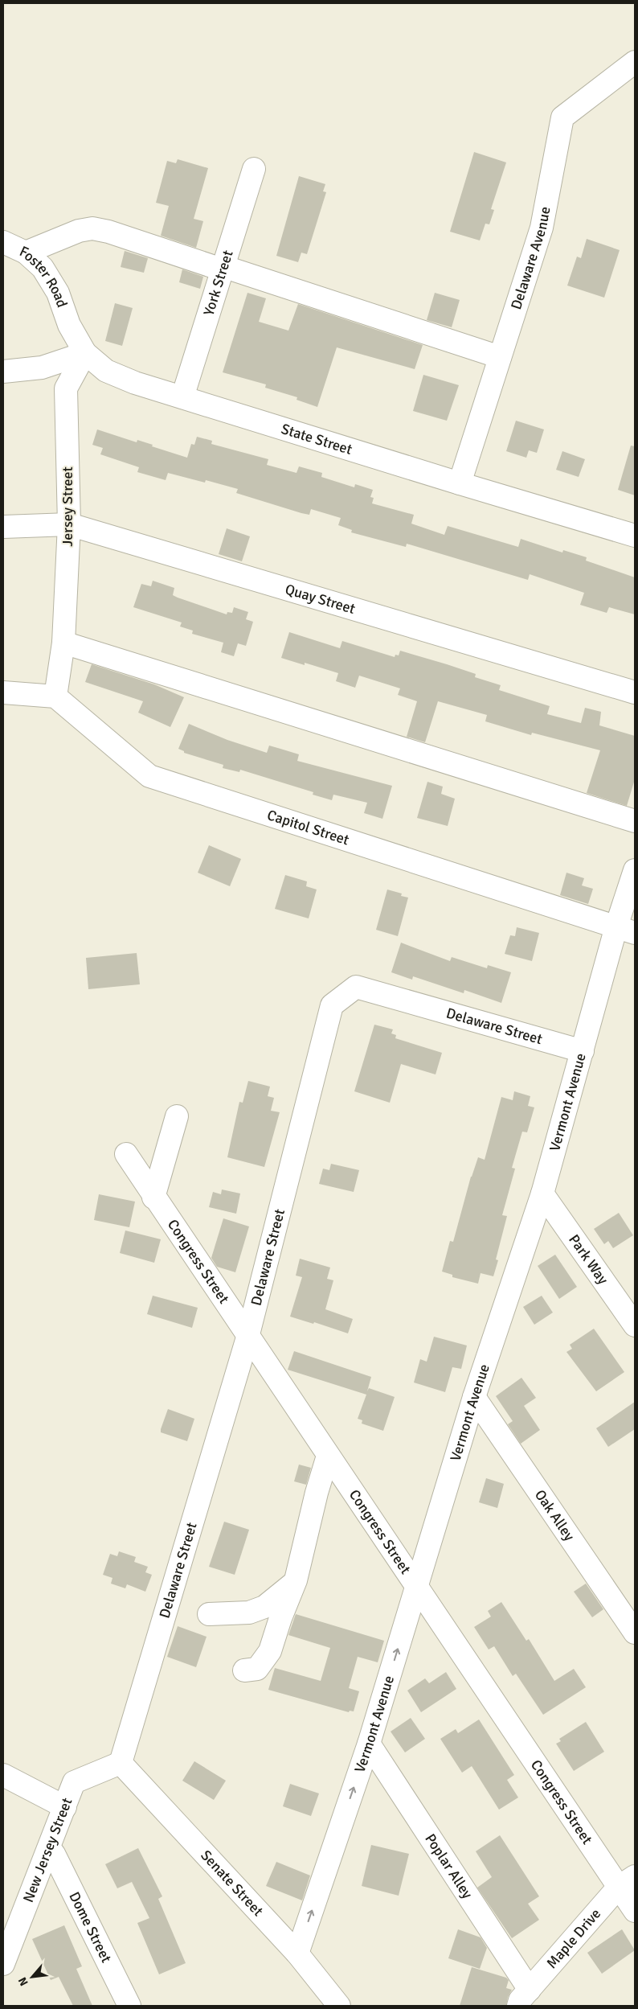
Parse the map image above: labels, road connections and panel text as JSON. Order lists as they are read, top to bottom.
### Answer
{
  "streets": {
    "street": [
      "Delaware Avenue",
      "Foster Road",
      "York Street",
      "State Street",
      "Jersey Street",
      "Quay Street",
      "Capitol Street",
      "Delaware Street",
      "Vermont Avenue",
      "Park Way",
      "Congress Street",
      "Oak Alley",
      "New Jersey Street",
      "Poplar Alley",
      "Senate Street",
      "Dome Street",
      "Maple Drive"
    ]
  },
  "crossings": [
    ["Delaware Avenue", "State Street"],
    ["Foster Road", "State Street"],
    ["Foster Road", "Jersey Street"],
    ["York Street", "State Street"],
    ["State Street", "Jersey Street"],
    ["Jersey Street", "Quay Street"],
    ["Jersey Street", "Capitol Street"],
    ["Capitol Street", "Vermont Avenue"],
    ["Delaware Street", "Vermont Avenue"],
    ["Delaware Street", "Congress Street"],
    ["Delaware Street", "New Jersey Street"],
    ["Delaware Street", "Senate Street"],
    ["Vermont Avenue", "Park Way"],
    ["Vermont Avenue", "Congress Street"],
    ["Vermont Avenue", "Oak Alley"],
    ["Vermont Avenue", "Poplar Alley"],
    ["Vermont Avenue", "Senate Street"],
    ["Congress Street", "Maple Drive"],
    ["New Jersey Street", "Senate Street"],
    ["New Jersey Street", "Dome Street"],
    ["Poplar Alley", "Maple Drive"]
  ],
  "north": "bottom left"
}
